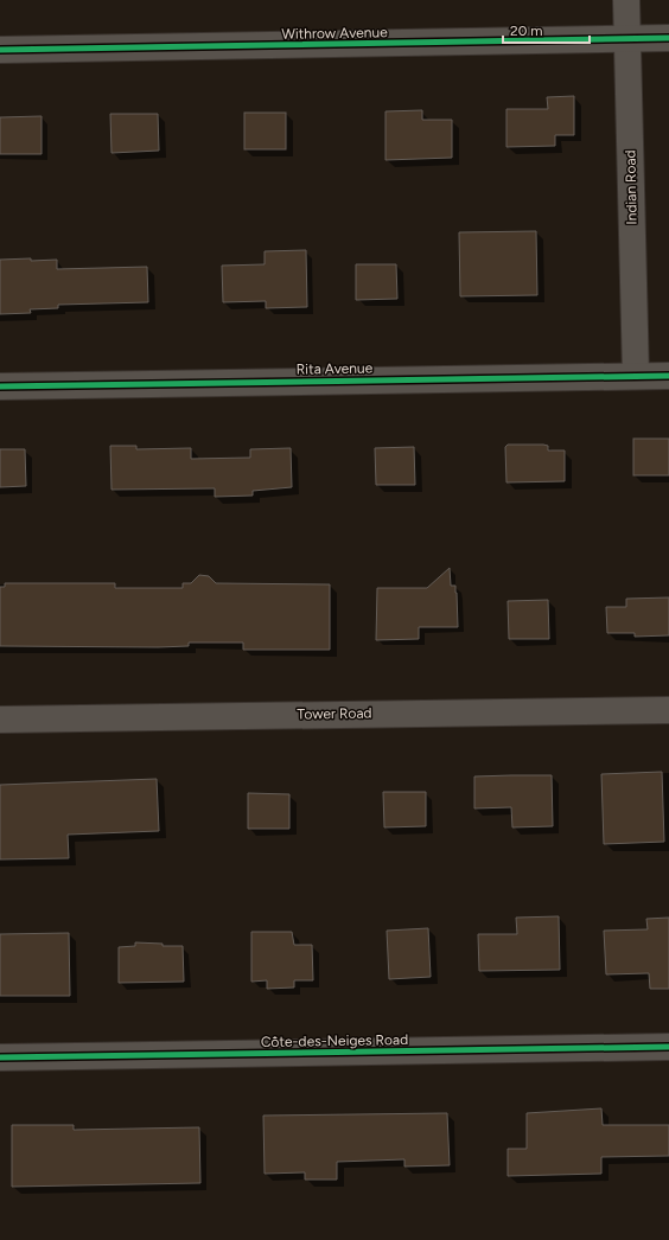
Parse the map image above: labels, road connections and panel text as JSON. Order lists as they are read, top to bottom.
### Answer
{
  "streets": {
    "street": [
      "Withrow Avenue",
      "Indian Road",
      "Rita Avenue",
      "Tower Road",
      "Côte-des-Neiges Road"
    ]
  },
  "crossings": [
    ["Withrow Avenue", "Indian Road"],
    ["Indian Road", "Rita Avenue"]
  ],
  "scale_bar": "20 m"
}
